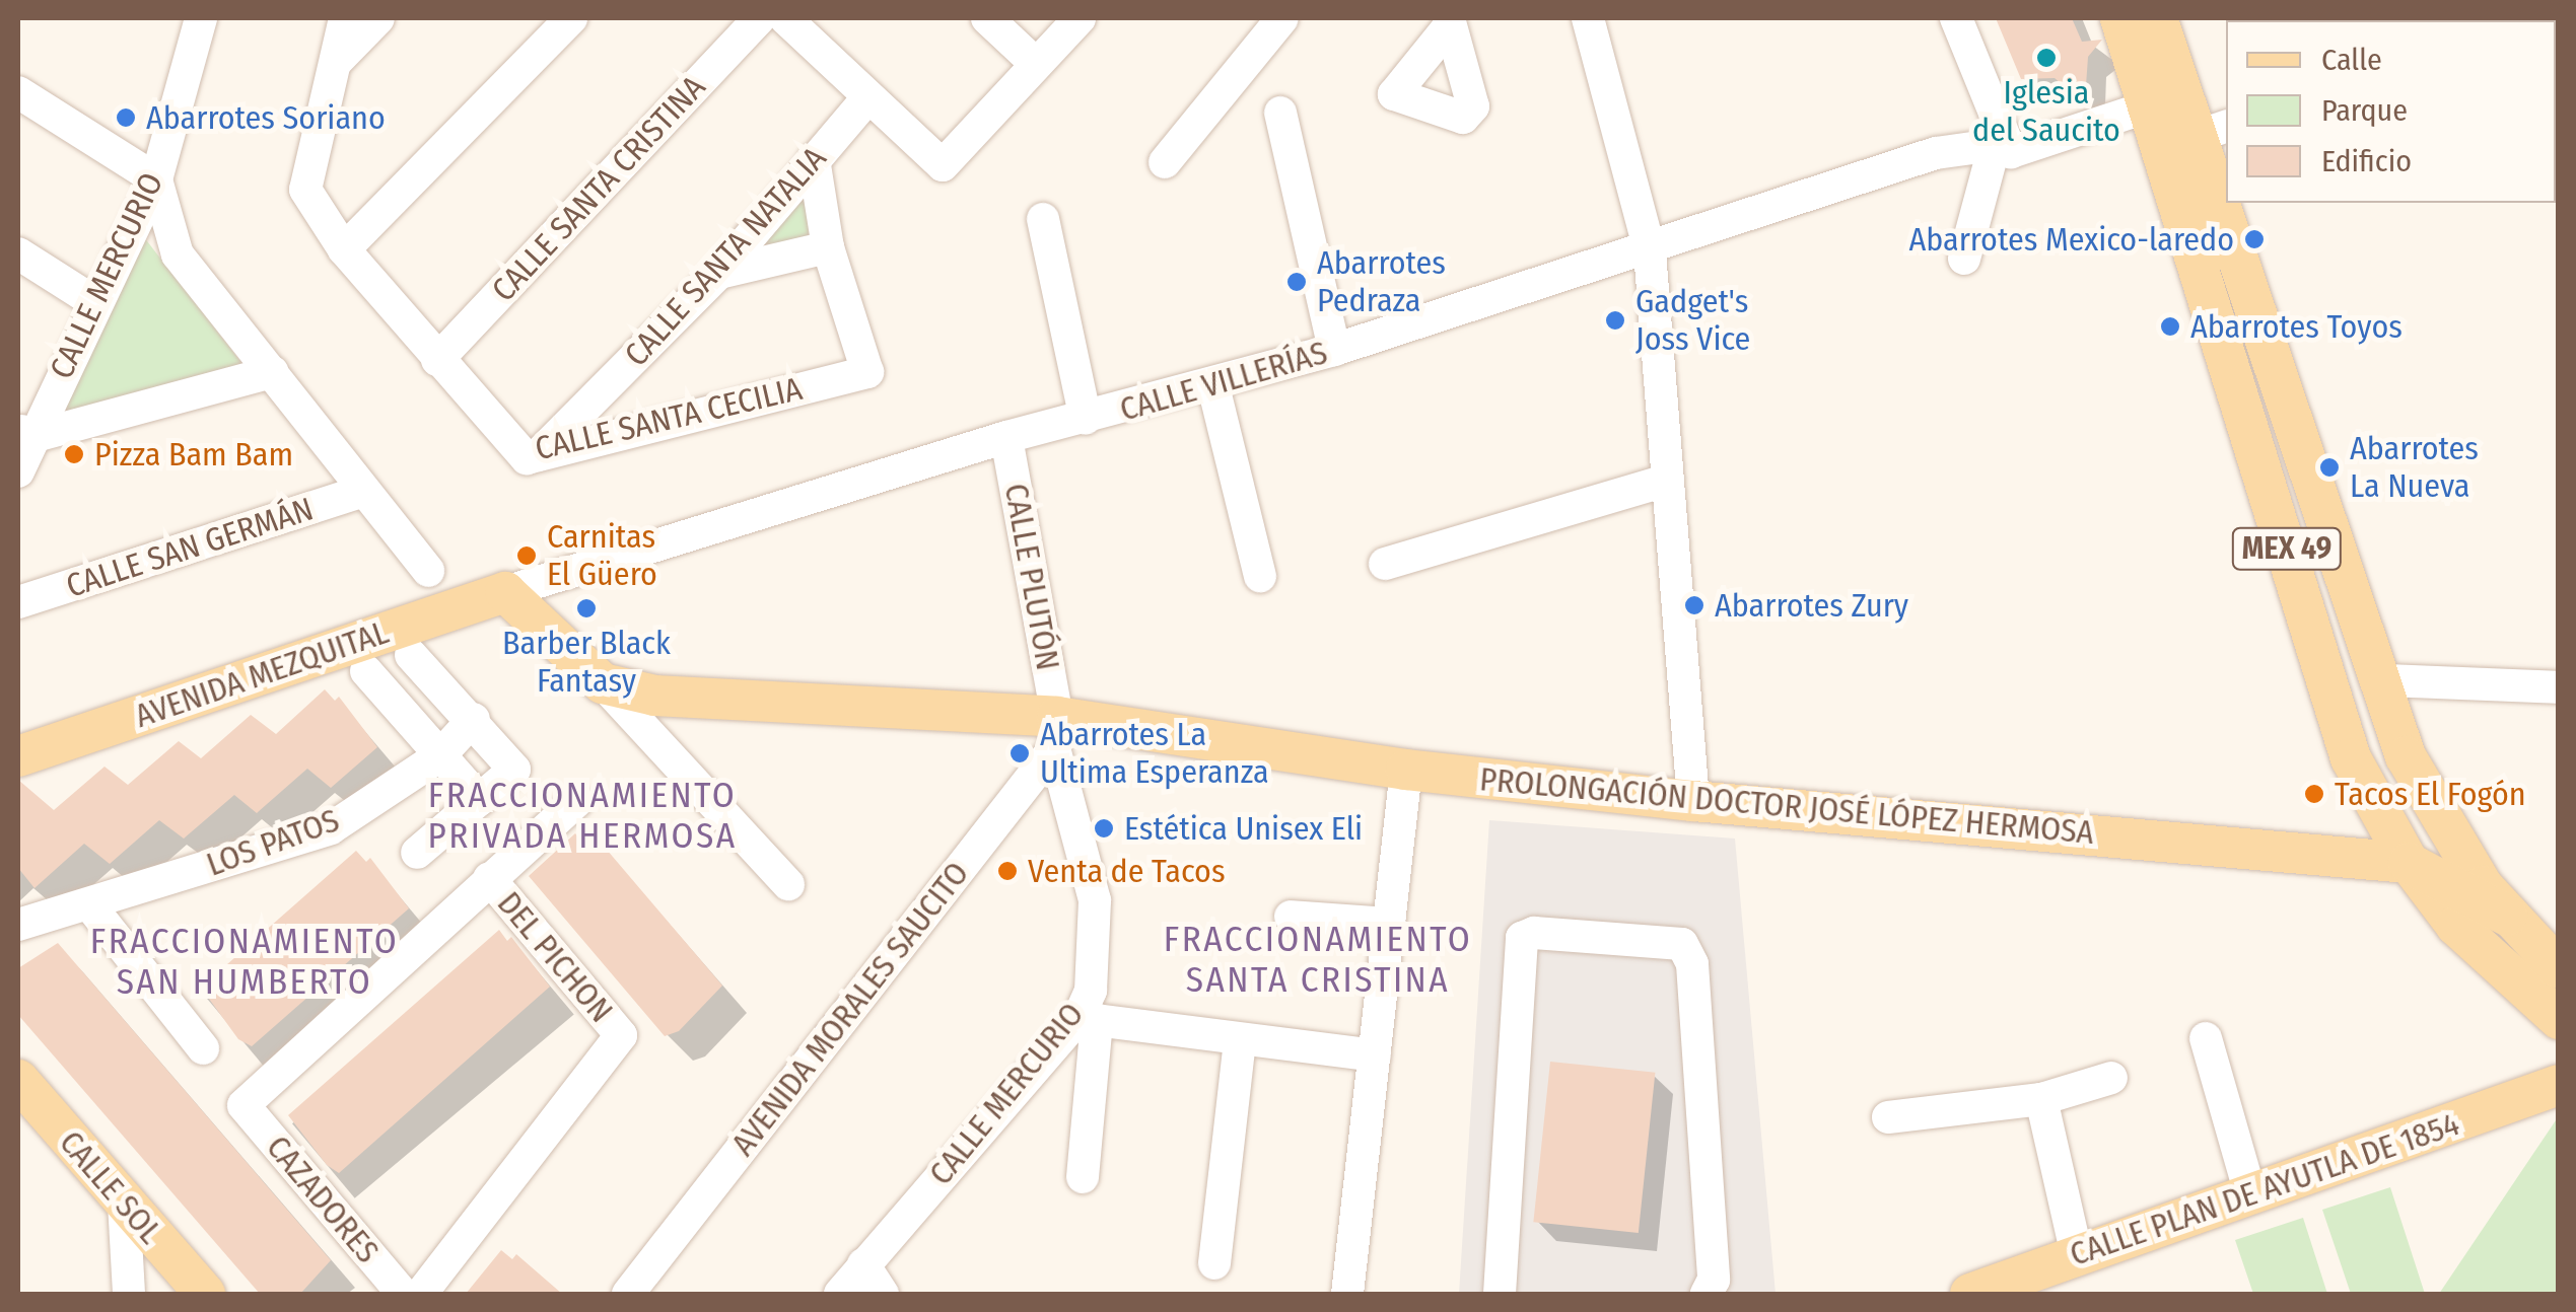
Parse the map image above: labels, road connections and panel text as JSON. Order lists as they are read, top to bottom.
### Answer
{
  "streets": {
    "main road": [
      "MEX 49",
      "AVENIDA MEZQUITAL",
      "PROLONGACIÓN DOCTOR JOSÉ LÓPEZ HERMOSA",
      "CALLE SOL",
      "CALLE PLAN DE AYUTLA DE 1854"
    ],
    "street": [
      "CALLE SANTA CRISTINA",
      "CALLE SANTA NATALIA",
      "CALLE MERCURIO",
      "CALLE VILLERÍAS",
      "CALLE SANTA CECILIA",
      "CALLE SAN GERMÁN",
      "CALLE PLUTÓN",
      "LOS PATOS",
      "DEL PICHON",
      "AVENIDA MORALES SAUCITO",
      "CAZADORES"
    ]
  },
  "crossings": [
    ["CALLE SANTA CRISTINA", "CALLE SANTA CECILIA"],
    ["CALLE SANTA NATALIA", "CALLE SANTA CECILIA"],
    ["CALLE MERCURIO", "CALLE PLUTÓN"],
    ["CALLE MERCURIO", "PROLONGACIÓN DOCTOR JOSÉ LÓPEZ HERMOSA"],
    ["CALLE MERCURIO", "AVENIDA MORALES SAUCITO"],
    ["CALLE VILLERÍAS", "MEX 49"],
    ["CALLE VILLERÍAS", "CALLE PLUTÓN"],
    ["CALLE VILLERÍAS", "AVENIDA MEZQUITAL"],
    ["MEX 49", "PROLONGACIÓN DOCTOR JOSÉ LÓPEZ HERMOSA"],
    ["CALLE PLUTÓN", "PROLONGACIÓN DOCTOR JOSÉ LÓPEZ HERMOSA"],
    ["CALLE PLUTÓN", "AVENIDA MORALES SAUCITO"],
    ["PROLONGACIÓN DOCTOR JOSÉ LÓPEZ HERMOSA", "AVENIDA MORALES SAUCITO"],
    ["DEL PICHON", "CAZADORES"]
  ],
  "districts": ["FRACCIONAMIENTO PRIVADA HERMOSA", "FRACCIONAMIENTO SANTA CRISTINA", "FRACCIONAMIENTO SAN HUMBERTO"],
  "places": [
    "Iglesia del Saucito",
    "Abarrotes Soriano",
    "Abarrotes Mexico-laredo",
    "Abarrotes Pedraza",
    "Gadget's Joss Vice",
    "Abarrotes Toyos",
    "Pizza Bam Bam",
    "Abarrotes La Nueva",
    "Carnitas El Güero",
    "Abarrotes Zury",
    "Barber Black Fantasy",
    "Abarrotes La Ultima Esperanza",
    "Tacos El Fogón",
    "Estética Unisex Eli",
    "Venta de Tacos"
  ],
  "legend": ["Calle", "Parque", "Edificio"]
}
